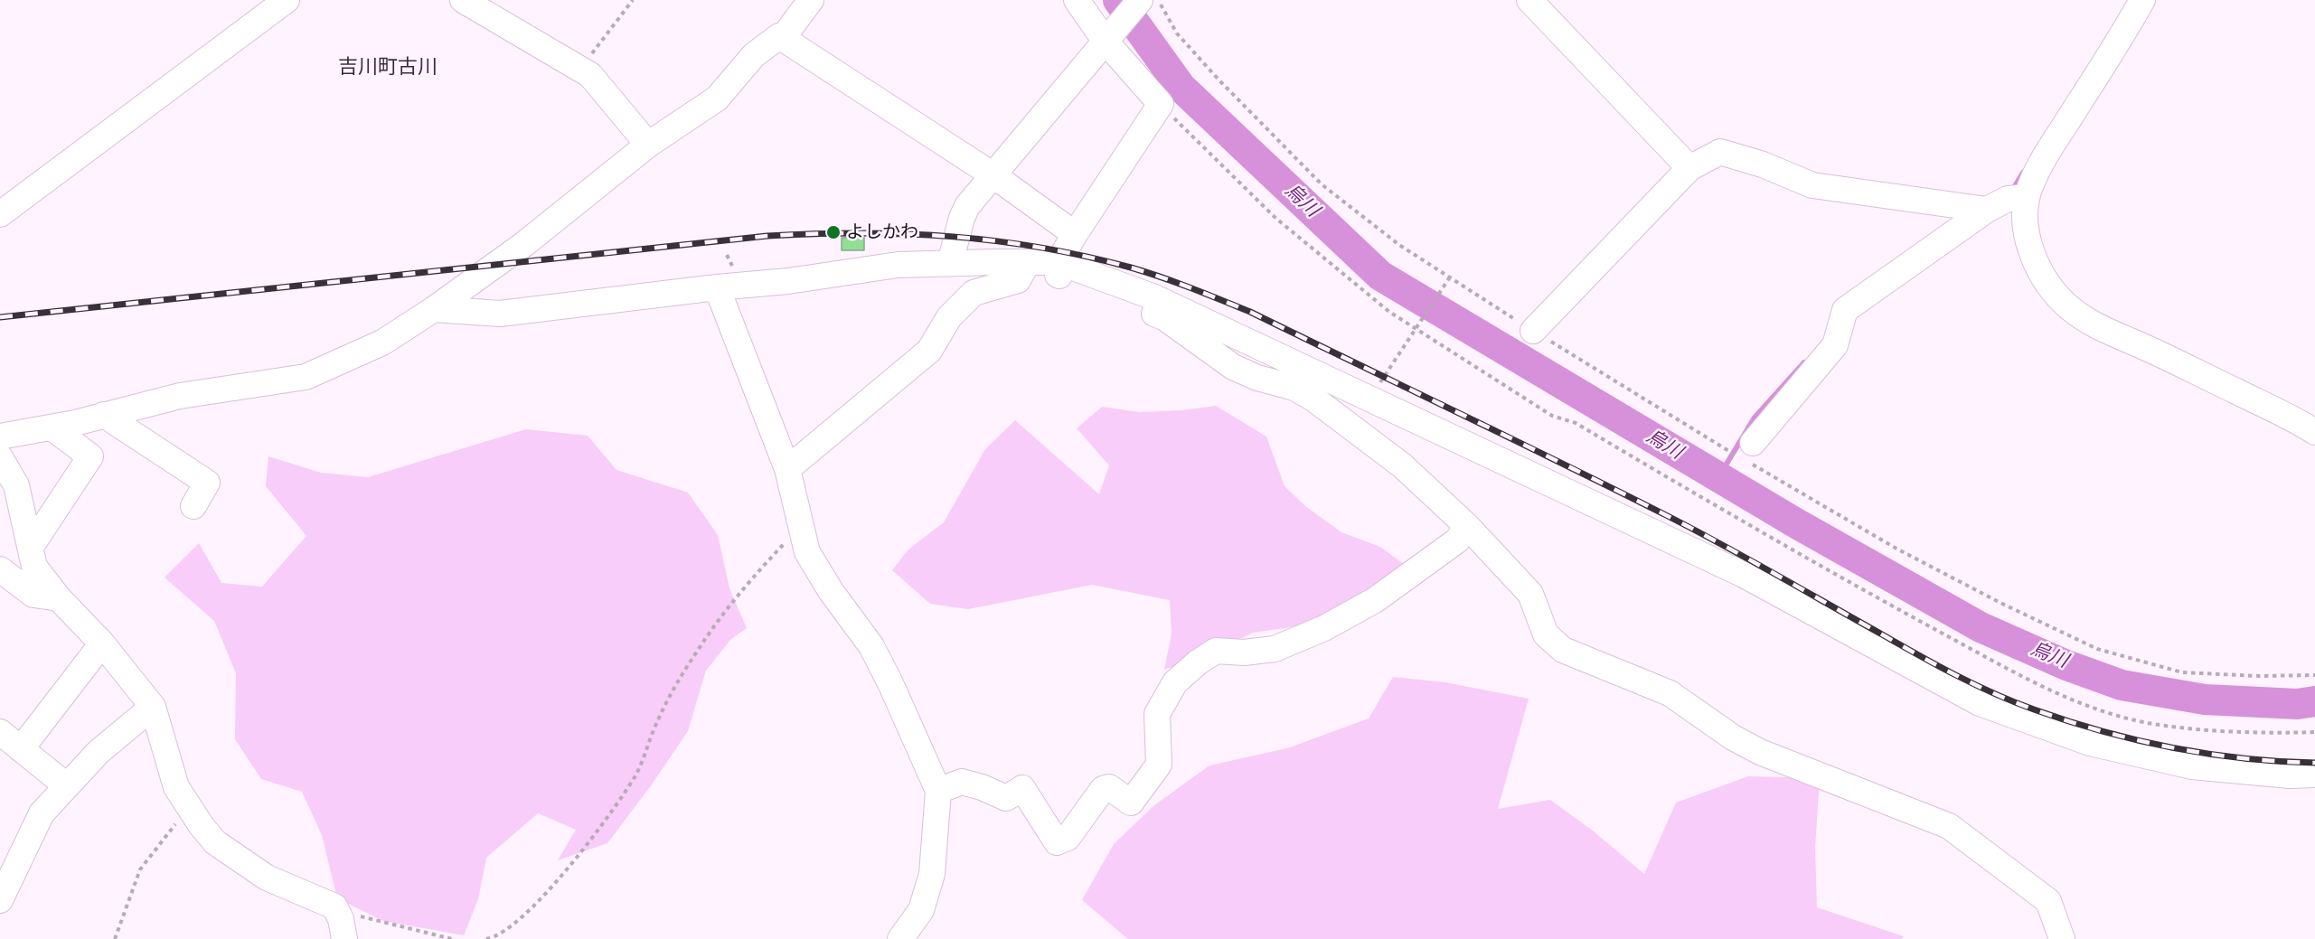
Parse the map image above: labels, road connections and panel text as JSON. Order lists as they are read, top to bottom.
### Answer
{
  "districts": ["吉川町古川"],
  "water": ["烏川"],
  "places": ["よしかわ"]
}
